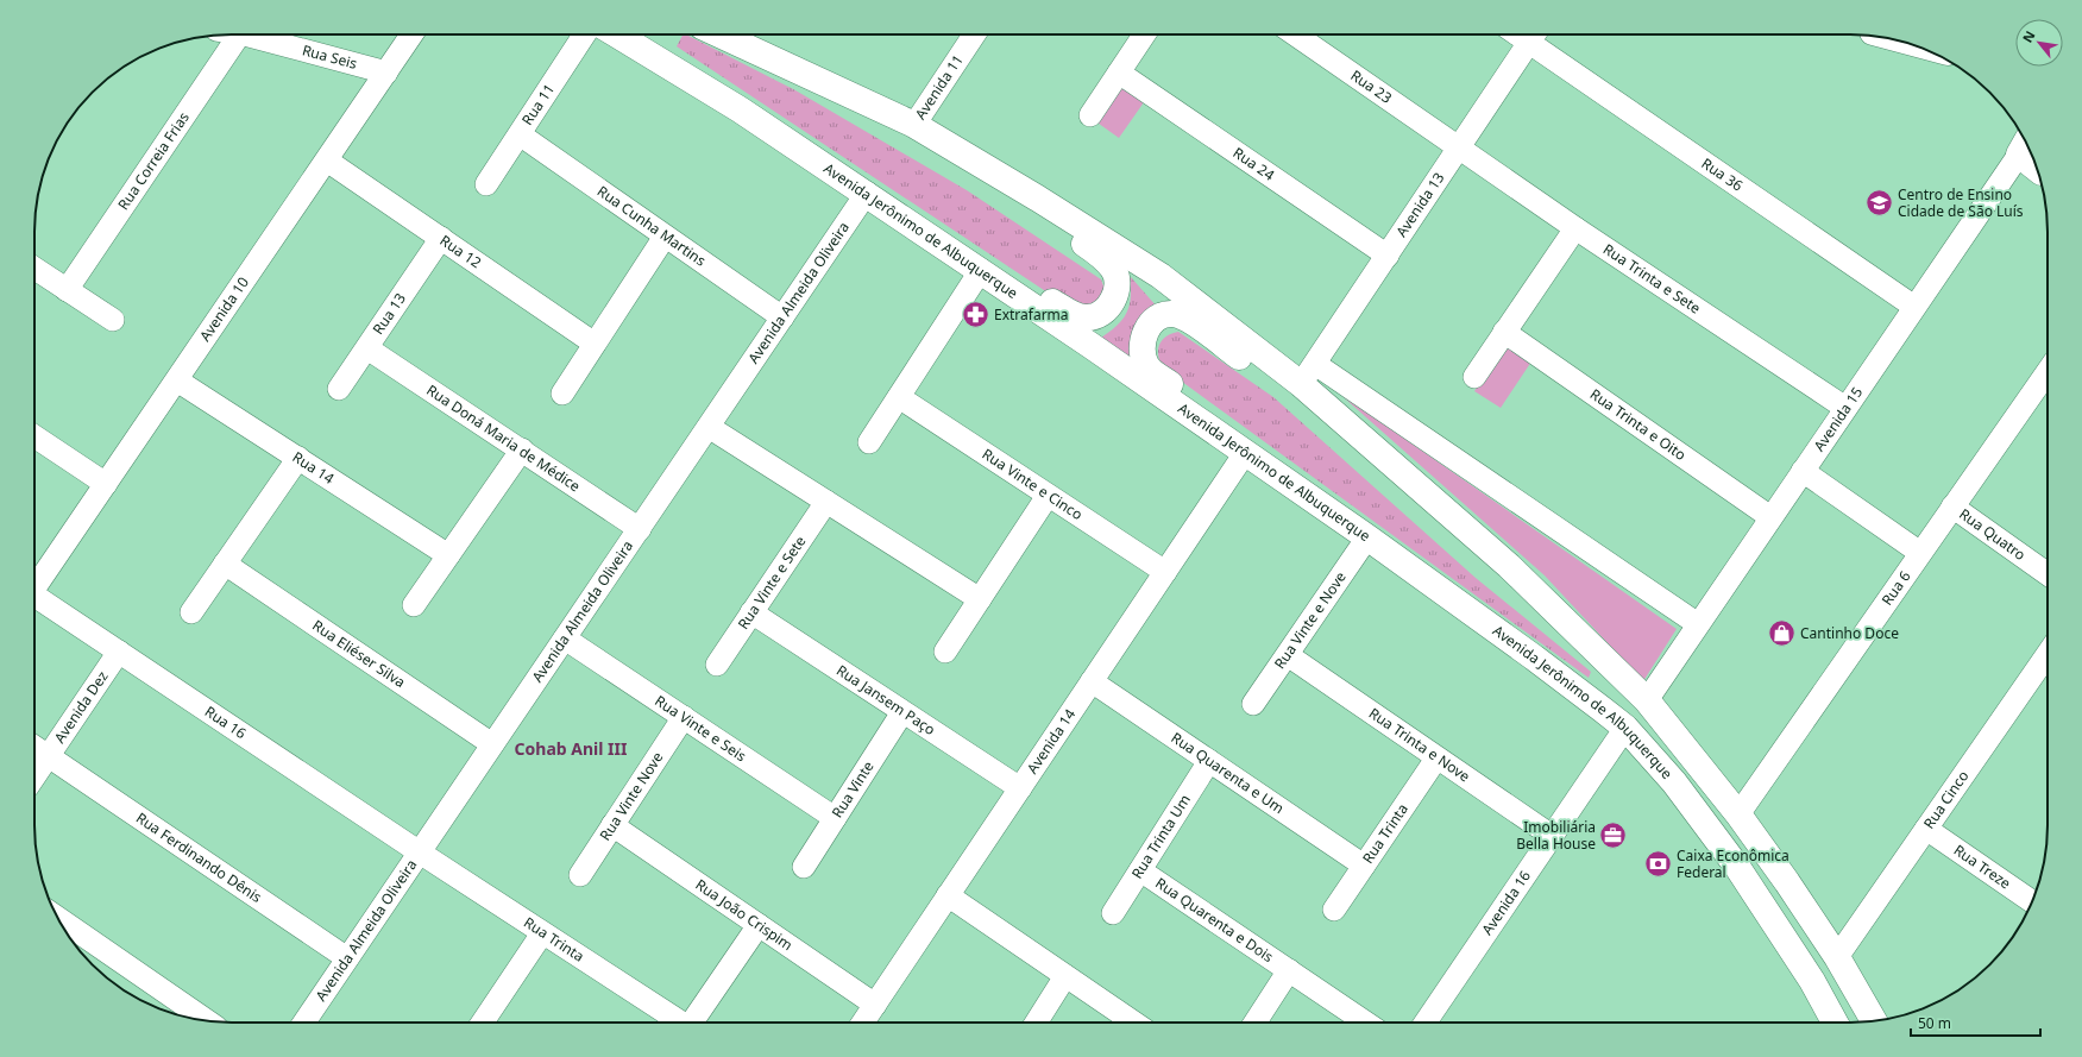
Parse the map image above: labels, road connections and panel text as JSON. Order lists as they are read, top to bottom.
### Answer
{
  "streets": {
    "main road": ["Avenida Jerônimo de Albuquerque"],
    "street": [
      "Rua Seis",
      "Avenida 11",
      "Rua 23",
      "Rua 11",
      "Rua Correia Frias",
      "Rua 24",
      "Rua 36",
      "Avenida 13",
      "Rua Cunha Martins",
      "Rua 12",
      "Rua Trinta e Sete",
      "Avenida Almeida Oliveira",
      "Avenida 10",
      "Rua 13",
      "Avenida 15",
      "Rua Trinta e Oito",
      "Rua Doná Maria de Médice",
      "Rua 14",
      "Rua Vinte e Cinco",
      "Rua Quatro",
      "Rua Vinte e Sete",
      "Rua 6",
      "Rua Vinte e Nove",
      "Rua Eliéser Silva",
      "Rua Jansem Paço",
      "Avenida Dez",
      "Rua 16",
      "Rua Vinte e Seis",
      "Avenida 14",
      "Rua Trinta e Nove",
      "Rua Quarenta e Um",
      "Rua Vinte",
      "Rua Vinte Nove",
      "Rua Cinco",
      "Rua Trinta",
      "Rua Trinta Um",
      "Rua Ferdinando Dênis",
      "Rua Treze",
      "Avenida 16",
      "Rua João Crispim",
      "Rua Quarenta e Dois"
    ]
  },
  "crossings": [
    ["Rua Seis", "Avenida 10"],
    ["Rua 23", "Avenida 13"],
    ["Rua 23", "Rua Trinta e Sete"],
    ["Rua 11", "Rua Cunha Martins"],
    ["Rua 24", "Avenida 13"],
    ["Rua 36", "Avenida 13"],
    ["Rua 36", "Avenida 15"],
    ["Avenida 13", "Rua Trinta e Sete"],
    ["Rua Cunha Martins", "Avenida Almeida Oliveira"],
    ["Avenida Jerônimo de Albuquerque", "Avenida Almeida Oliveira"],
    ["Avenida Jerônimo de Albuquerque", "Rua Vinte e Nove"],
    ["Avenida Jerônimo de Albuquerque", "Avenida 14"],
    ["Avenida Jerônimo de Albuquerque", "Avenida 16"],
    ["Rua 12", "Avenida 10"],
    ["Rua 12", "Rua 13"],
    ["Rua Trinta e Sete", "Avenida 15"],
    ["Avenida Almeida Oliveira", "Rua Doná Maria de Médice"],
    ["Avenida Almeida Oliveira", "Rua Eliéser Silva"],
    ["Avenida Almeida Oliveira", "Rua 16"],
    ["Avenida Almeida Oliveira", "Rua Vinte e Seis"],
    ["Avenida Almeida Oliveira", "Rua Trinta"],
    ["Avenida Almeida Oliveira", "Rua Ferdinando Dênis"],
    ["Avenida 10", "Rua 14"],
    ["Rua 13", "Rua Doná Maria de Médice"],
    ["Avenida 15", "Rua Trinta e Oito"],
    ["Rua Vinte e Cinco", "Avenida 14"],
    ["Rua Quatro", "Rua 6"],
    ["Rua Vinte e Sete", "Rua Jansem Paço"],
    ["Rua Vinte e Nove", "Rua Trinta e Nove"],
    ["Rua Jansem Paço", "Avenida 14"],
    ["Rua Jansem Paço", "Rua Vinte"],
    ["Avenida Dez", "Rua 16"],
    ["Avenida Dez", "Rua Ferdinando Dênis"],
    ["Rua 16", "Rua Trinta"],
    ["Rua Vinte e Seis", "Rua Vinte"],
    ["Rua Vinte e Seis", "Rua Vinte Nove"],
    ["Avenida 14", "Rua Quarenta e Um"],
    ["Avenida 14", "Rua João Crispim"],
    ["Rua Trinta e Nove", "Rua Trinta"],
    ["Rua Trinta e Nove", "Avenida 16"],
    ["Rua Quarenta e Um", "Rua Trinta"],
    ["Rua Quarenta e Um", "Rua Trinta Um"],
    ["Rua Vinte Nove", "Rua João Crispim"],
    ["Rua Cinco", "Rua Treze"],
    ["Rua Trinta Um", "Rua Quarenta e Dois"]
  ],
  "districts": ["Cohab Anil III"],
  "places": {
    "school or university": ["Centro de Ensino Cidade de São Luís"],
    "pharmacy": ["Extrafarma"],
    "shop": ["Cantinho Doce"],
    "office": ["Imobiliária Bella House"],
    "bank": ["Caixa Econômica Federal"]
  },
  "scale_bar": "50 m",
  "north": "top left"
}
